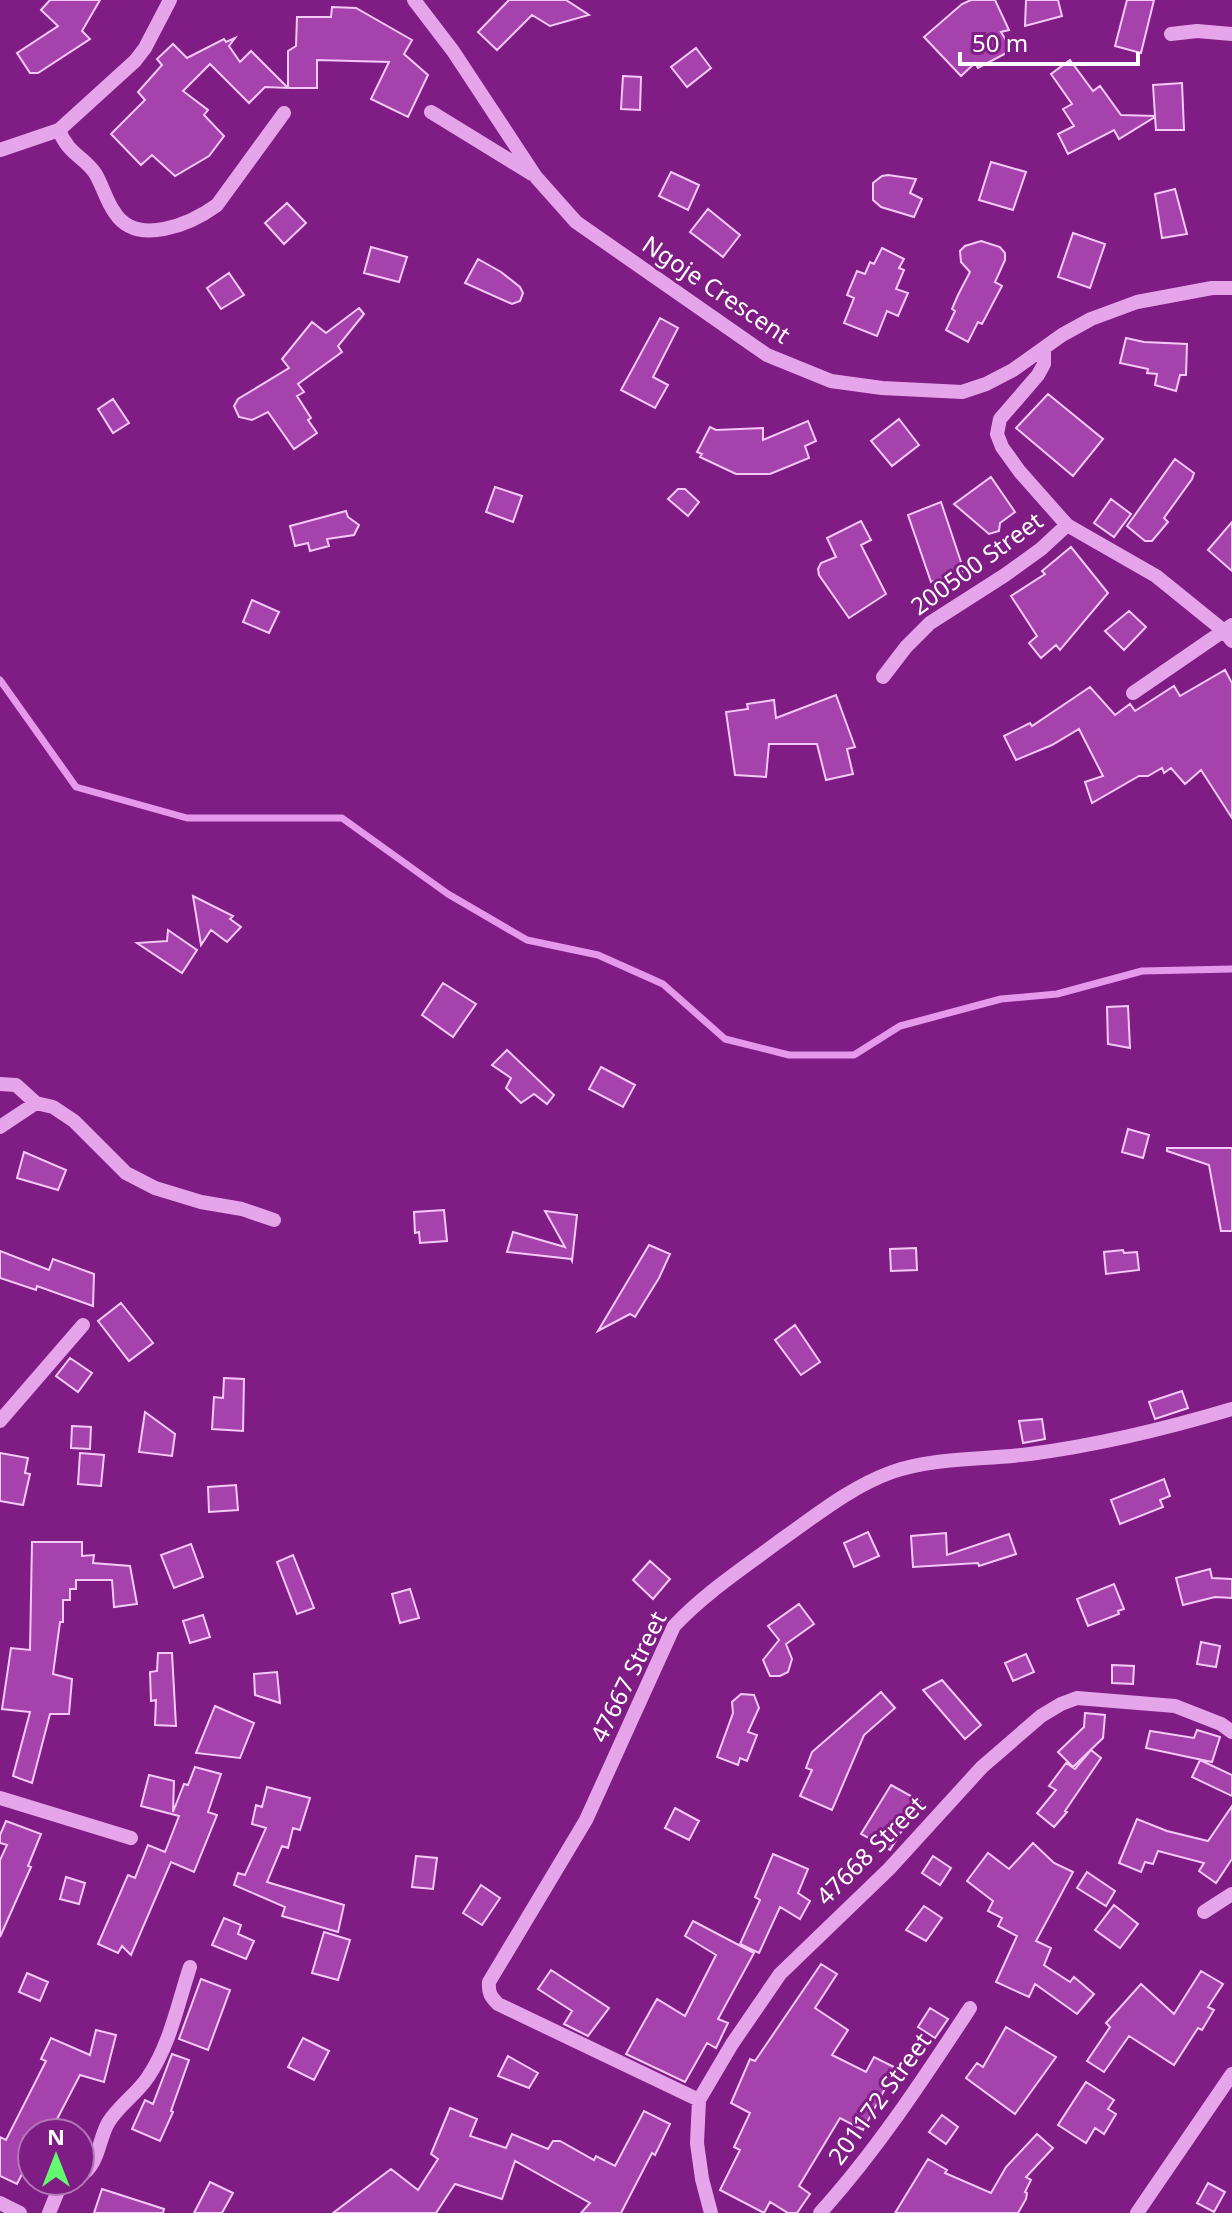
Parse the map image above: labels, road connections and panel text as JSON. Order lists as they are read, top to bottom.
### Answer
{
  "streets": {
    "street": [
      "Ngoje Crescent",
      "200500 Street",
      "47667 Street",
      "47668 Street",
      "201172 Street"
    ]
  },
  "crossings": [
    ["47667 Street", "47668 Street"]
  ],
  "scale_bar": "50 m",
  "north": "top"
}
